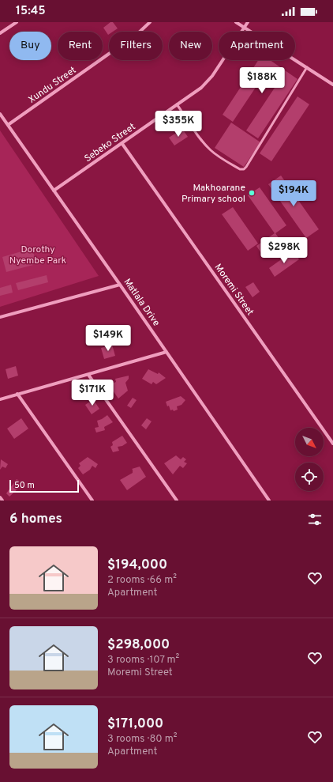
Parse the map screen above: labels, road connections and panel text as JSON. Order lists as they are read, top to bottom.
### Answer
{
  "streets": {
    "street": [
      "Xundu Street",
      "Sebeko Street",
      "Moremi Street",
      "Matlala Drive"
    ]
  },
  "crossings": [
    ["Xundu Street", "Matlala Drive"],
    ["Sebeko Street", "Moremi Street"],
    ["Sebeko Street", "Matlala Drive"]
  ],
  "parks": ["Dorothy Nyembe Park"],
  "places": ["Makhoarane Primary school"],
  "scale_bar": "50 m",
  "north": "bottom right",
  "page": {
    "status": "15:45",
    "chip": [
      "Buy",
      "Rent",
      "Filters",
      "New",
      "Apartment"
    ],
    "price": [
      "$188K",
      "$355K",
      "$194K",
      "$298K",
      "$149K",
      "$171K"
    ],
    "scale": "50 m",
    "heading": "6 homes",
    "list": [
      {
        "name": "$194,000",
        "note": "2 rooms · 66 m² · Apartment"
      },
      {
        "name": "$298,000",
        "note": "3 rooms · 107 m² · Moremi Street"
      },
      {
        "name": "$171,000",
        "note": "3 rooms · 80 m² · Apartment"
      }
    ]
  }
}
